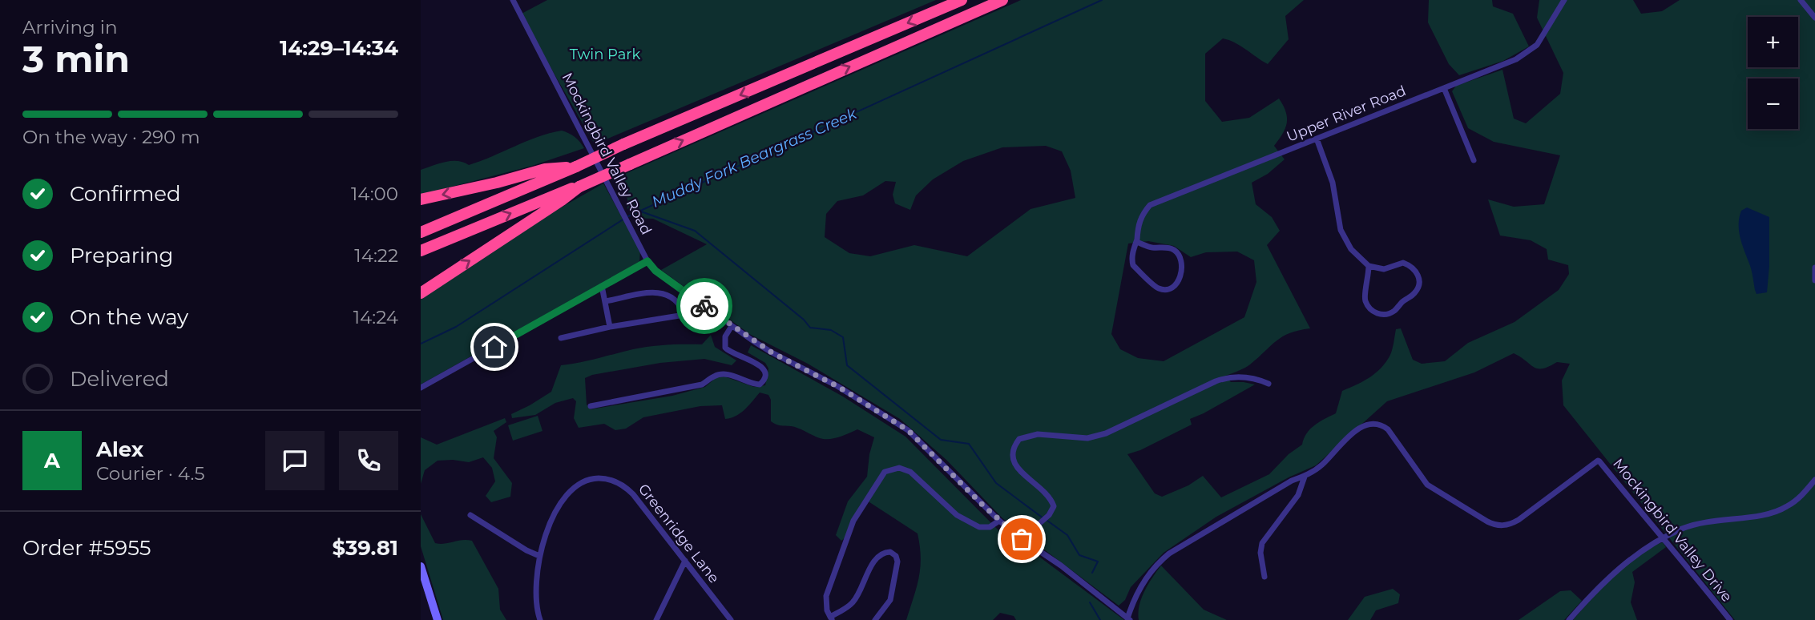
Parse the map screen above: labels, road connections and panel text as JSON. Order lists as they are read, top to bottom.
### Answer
{
  "streets": {
    "street": [
      "Upper River Road",
      "Mockingbird Valley Road",
      "Mockingbird Valley Drive",
      "Greenridge Lane"
    ]
  },
  "crossings": [
    ["Mockingbird Valley Road", "Mockingbird Valley Drive"]
  ],
  "water": ["Muddy Fork Beargrass Creek"],
  "parks": ["Twin Park"],
  "page": {
    "heading": ["3 min", "Arriving in", "14:29–14:34"],
    "panel": [
      "Alex",
      "Courier · 4.5",
      "Order #5955",
      "$39.81"
    ],
    "map_buttons": ["+", "−"],
    "bar": "On the way · 290 m",
    "list": [
      ["Confirmed", "14:00"],
      ["Preparing", "14:22"],
      ["On the way", "14:24"],
      "Delivered"
    ],
    "round": "A"
  }
}
